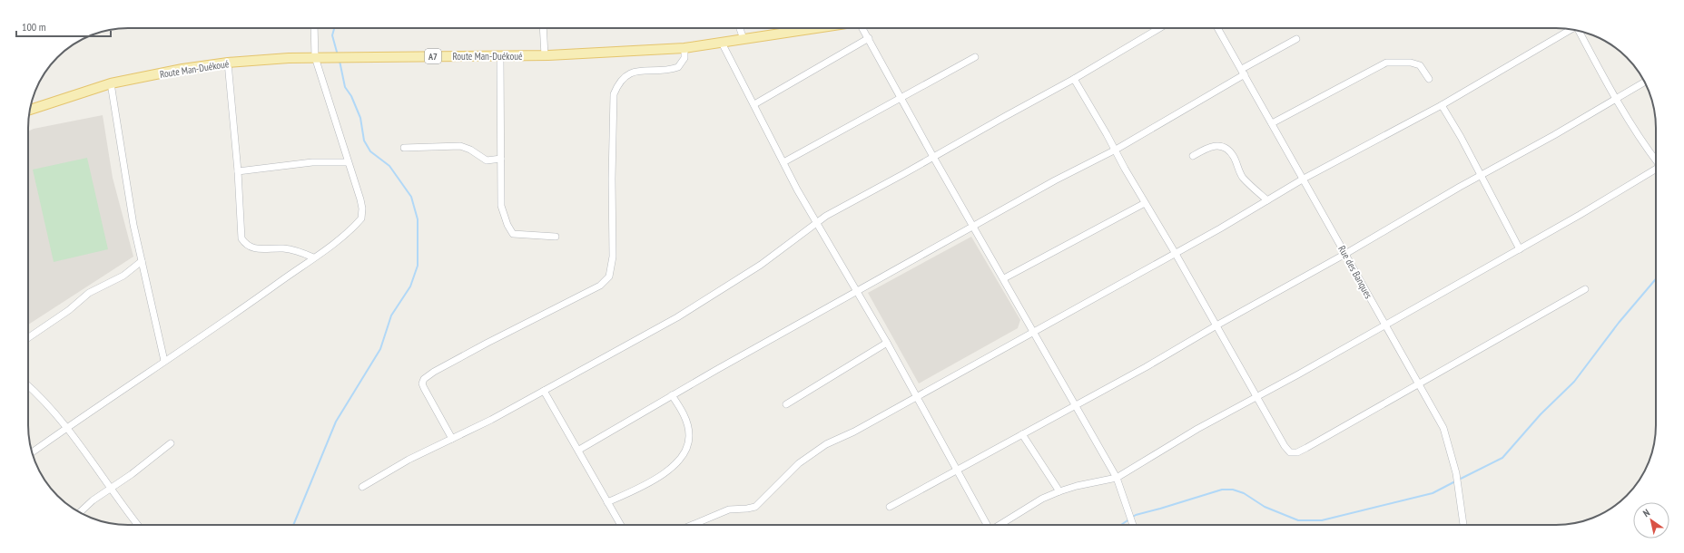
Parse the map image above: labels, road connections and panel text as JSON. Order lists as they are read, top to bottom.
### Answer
{
  "streets": {
    "main road": ["A7", "Route Man-Duékoué"],
    "street": ["Rue des Banques"]
  },
  "scale_bar": "100 m",
  "north": "top left"
}
